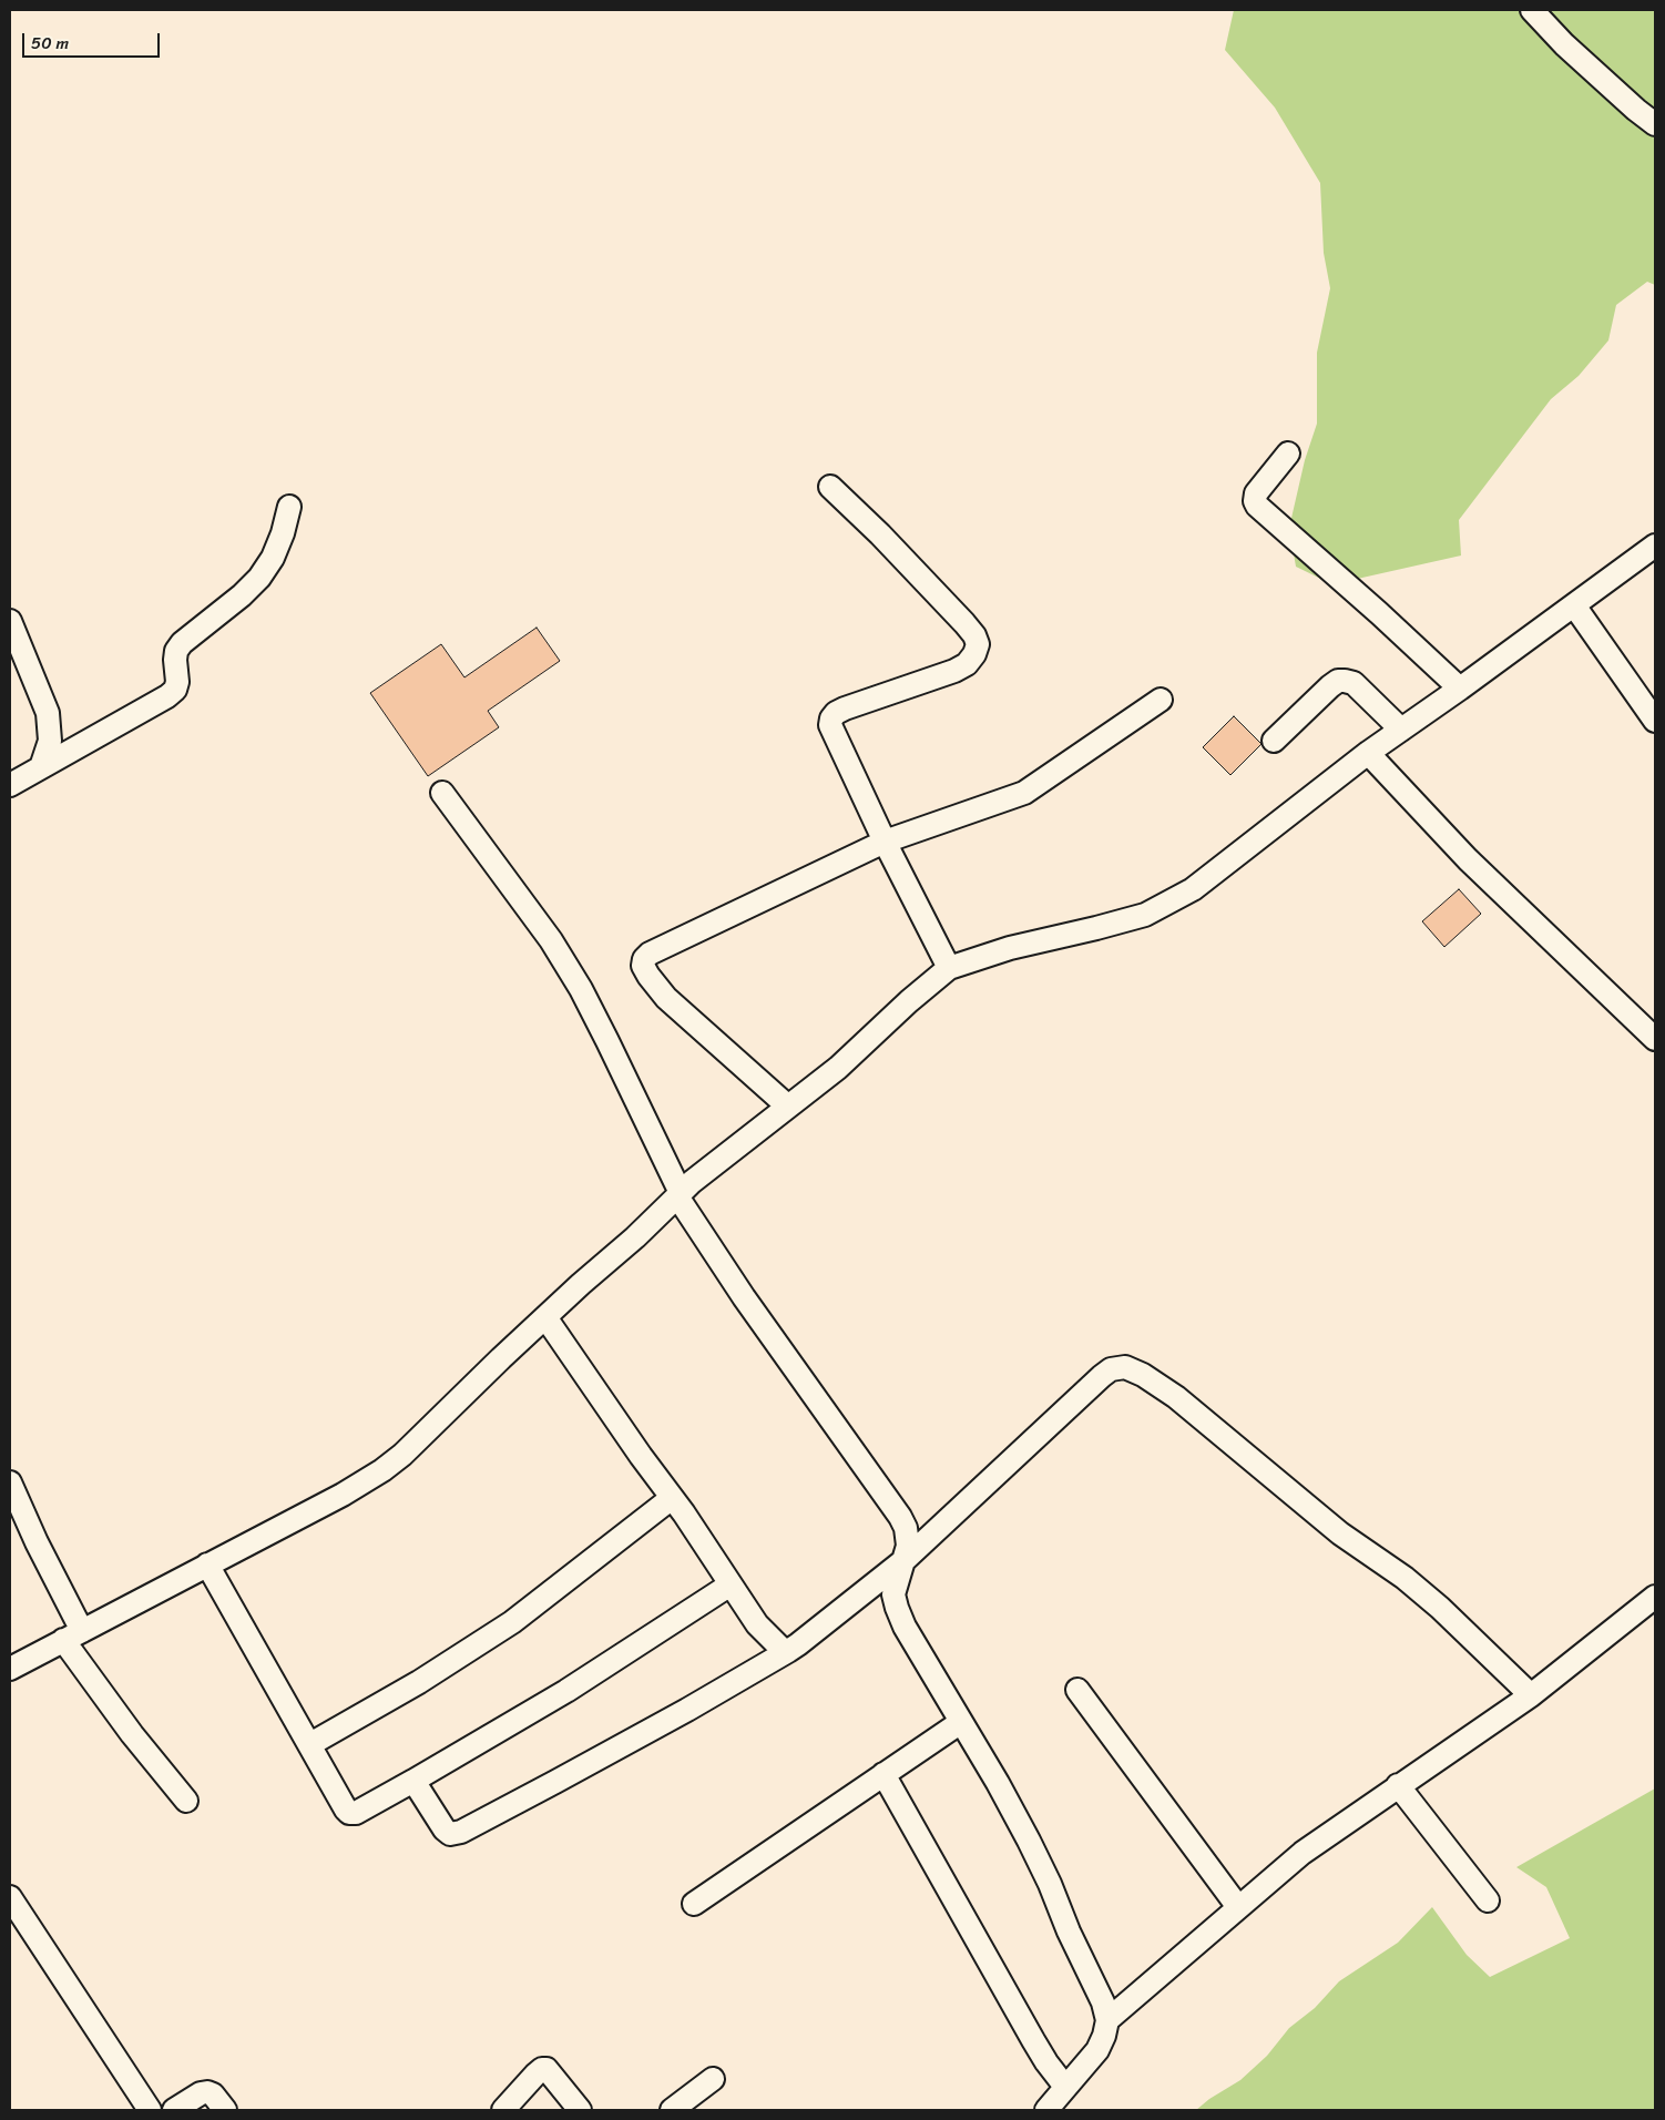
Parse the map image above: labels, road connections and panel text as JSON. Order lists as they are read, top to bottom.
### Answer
{
  "scale_bar": "50 m"
}
